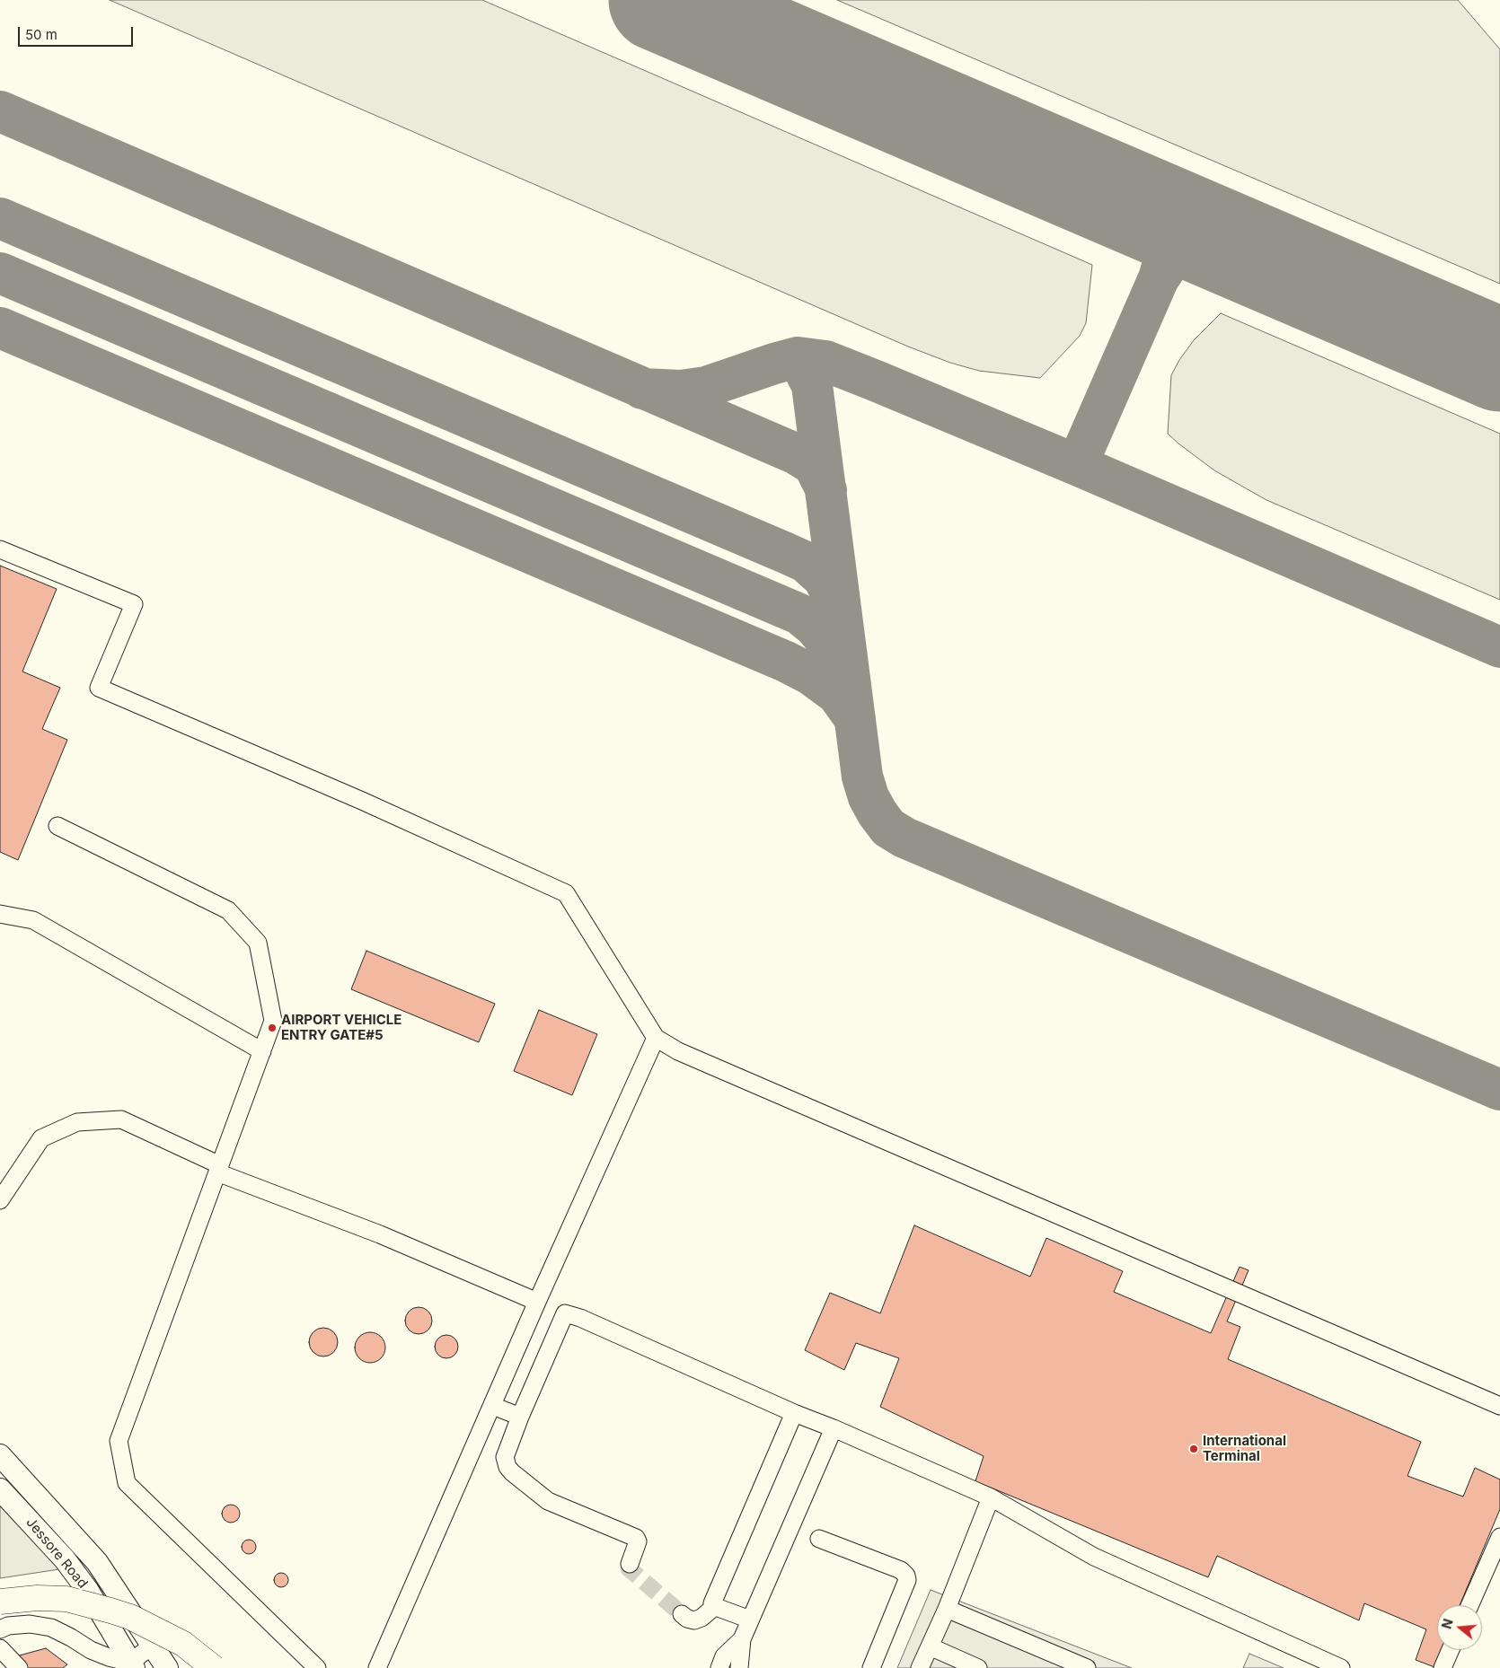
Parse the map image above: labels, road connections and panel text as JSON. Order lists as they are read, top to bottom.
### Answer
{
  "streets": {
    "main road": ["Jessore Road"]
  },
  "places": ["AIRPORT VEHICLE ENTRY GATE#5", "International Terminal"],
  "scale_bar": "50 m",
  "north": "left"
}
